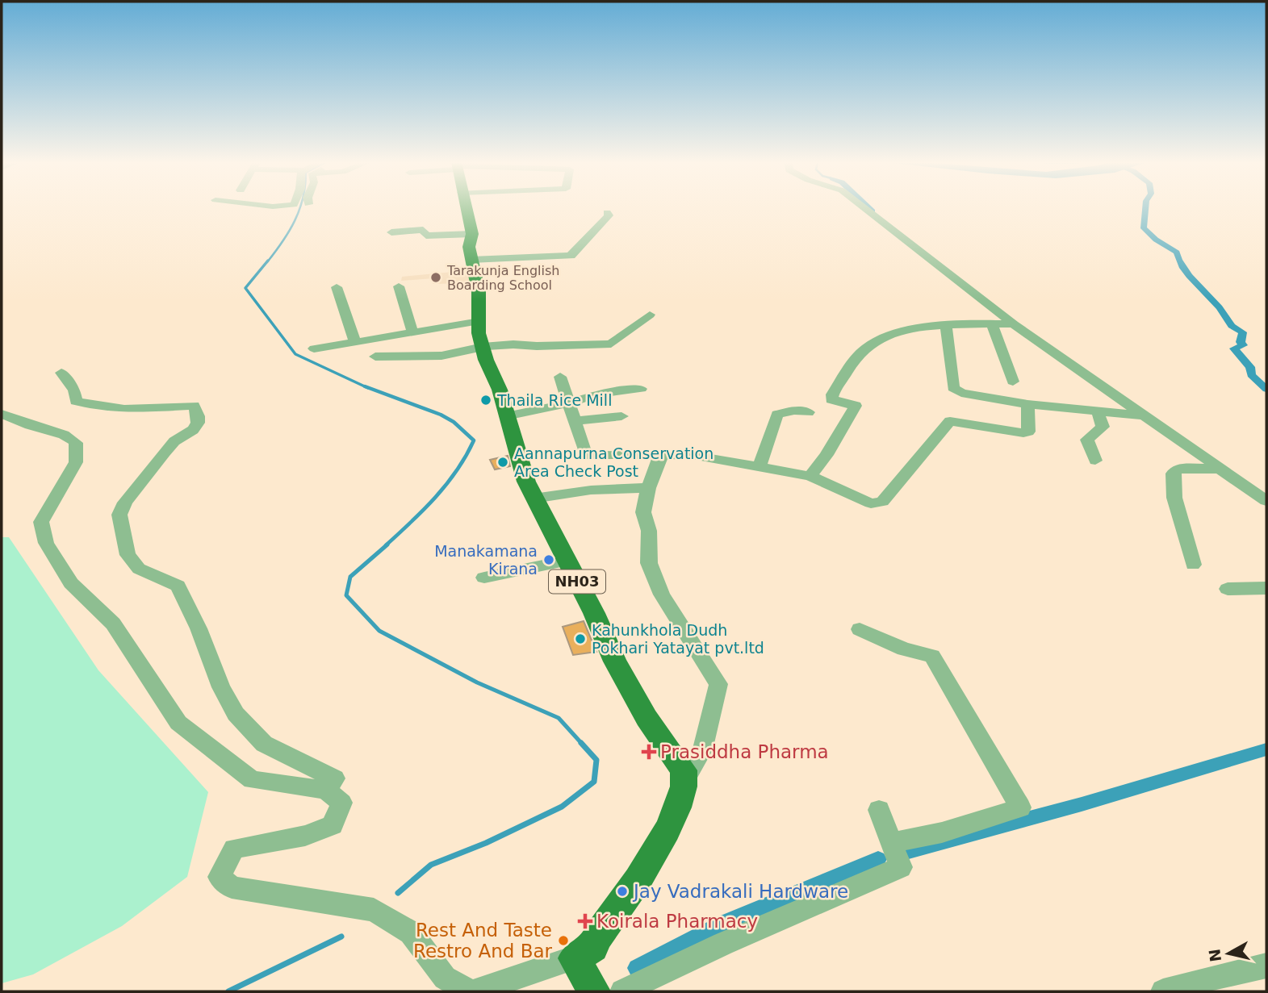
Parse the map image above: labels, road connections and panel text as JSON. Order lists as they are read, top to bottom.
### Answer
{
  "streets": {
    "main road": ["NH03"]
  },
  "places": {
    "other": [
      "Tarakunja English Boarding School",
      "Thaila Rice Mill",
      "Aannapurna Conservation Area Check Post",
      "Manakamana Kirana",
      "Kahunkhola Dudh Pokhari Yatayat pvt.ltd",
      "Jay Vadrakali Hardware",
      "Rest And Taste Restro And Bar"
    ],
    "health": ["Prasiddha Pharma", "Koirala Pharmacy"]
  },
  "north": "left"
}
